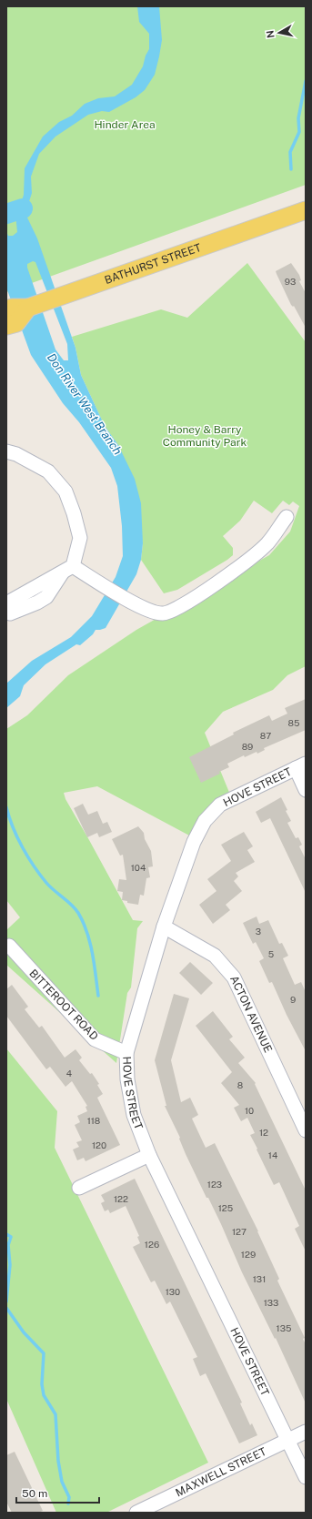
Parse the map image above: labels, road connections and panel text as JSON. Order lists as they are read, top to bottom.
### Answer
{
  "streets": {
    "main road": ["BATHURST STREET"],
    "street": [
      "HOVE STREET",
      "BITTEROOT ROAD",
      "ACTON AVENUE",
      "MAXWELL STREET"
    ]
  },
  "crossings": [
    ["HOVE STREET", "BITTEROOT ROAD"],
    ["HOVE STREET", "ACTON AVENUE"],
    ["HOVE STREET", "MAXWELL STREET"]
  ],
  "water": ["Don River West Branch"],
  "parks": ["Hinder Area", "Honey & Barry Community Park"],
  "house_numbers": [
    "93",
    "85",
    "87",
    "89",
    "104",
    "3",
    "5",
    "9",
    "4",
    "8",
    "10",
    "118",
    "12",
    "120",
    "14",
    "123",
    "122",
    "125",
    "127",
    "126",
    "129",
    "131",
    "130",
    "133",
    "135"
  ],
  "scale_bar": "50 m",
  "north": "left"
}
